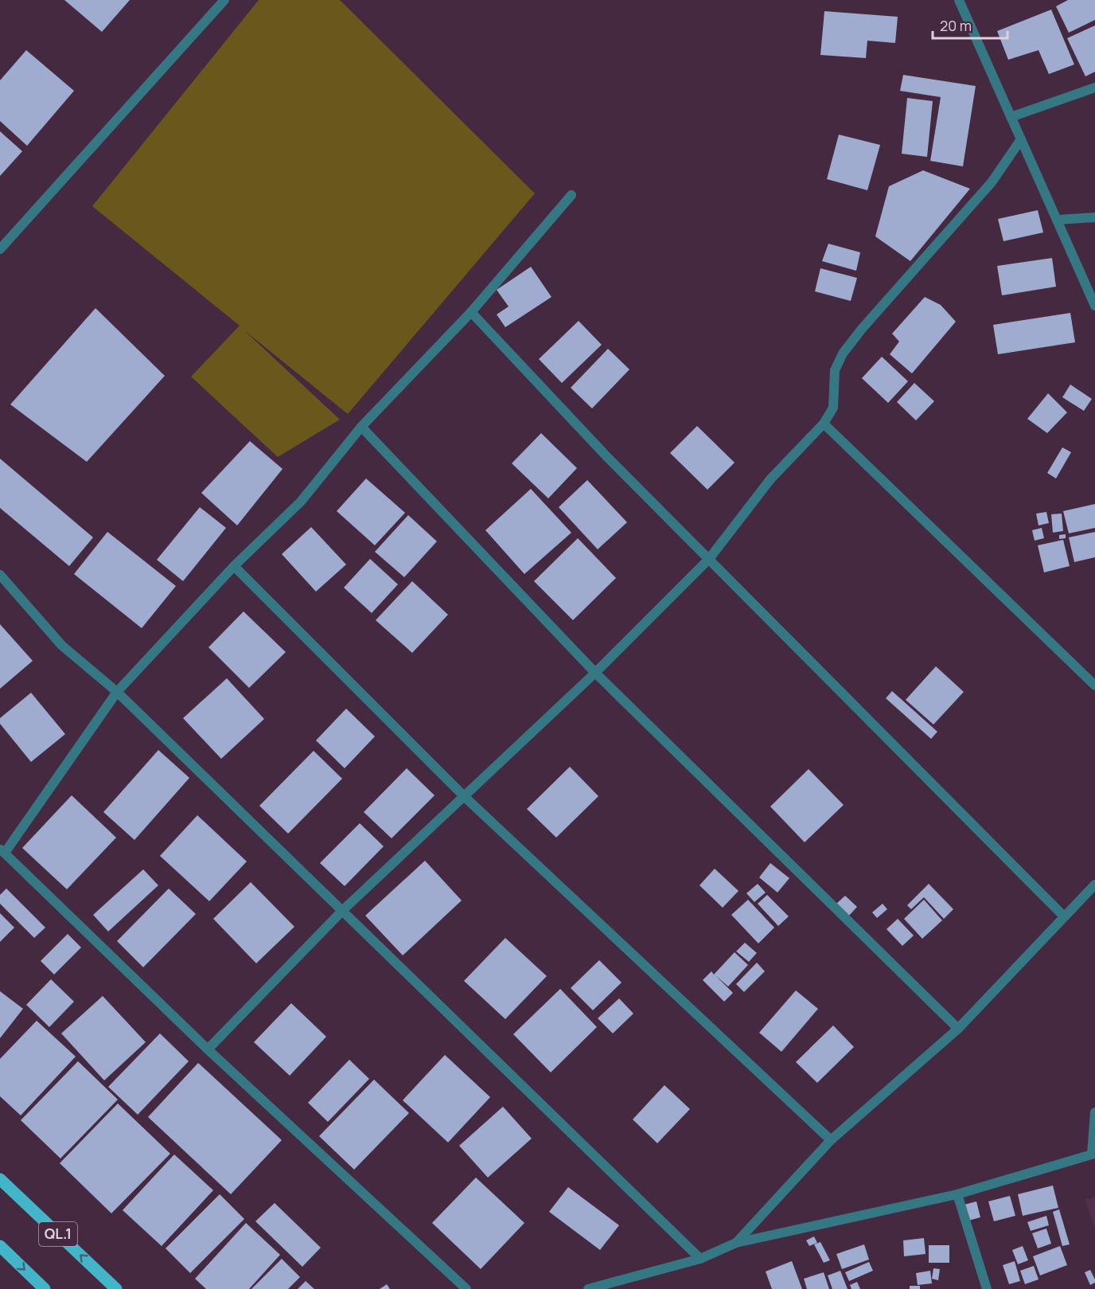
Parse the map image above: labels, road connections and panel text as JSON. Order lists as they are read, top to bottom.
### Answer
{
  "streets": {
    "main road": ["QL.1"]
  },
  "scale_bar": "20 m"
}
